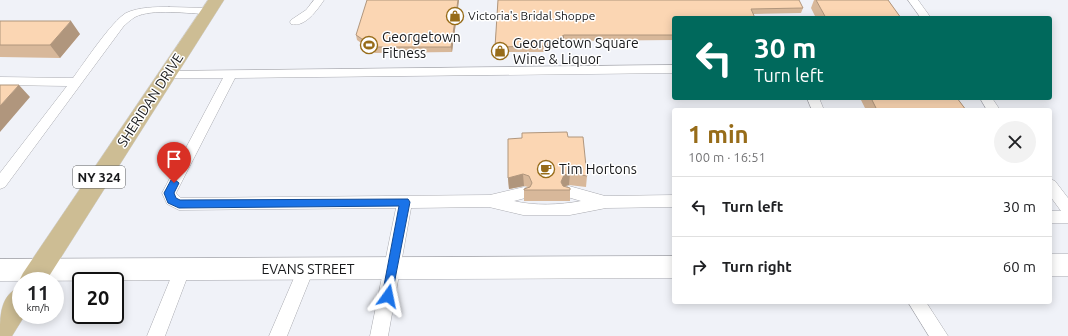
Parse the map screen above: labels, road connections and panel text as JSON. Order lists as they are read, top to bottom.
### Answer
{
  "streets": {
    "main road": ["SHERIDAN DRIVE", "NY 324"],
    "street": ["EVANS STREET"]
  },
  "places": {
    "shop": ["Victoria's Bridal Shoppe", "Georgetown Square Wine & Liquor"],
    "sports": ["Georgetown Fitness"],
    "cafe": ["Tim Hortons"]
  },
  "page": {
    "turn": ["30 m", "Turn left"],
    "heading": ["1 min", "100 m · 16:51"],
    "list": [
      {
        "name": "Turn left",
        "value": "30 m"
      },
      {
        "name": "Turn right",
        "value": "60 m"
      }
    ],
    "speed": "11 km/h",
    "limit": "20"
  }
}
